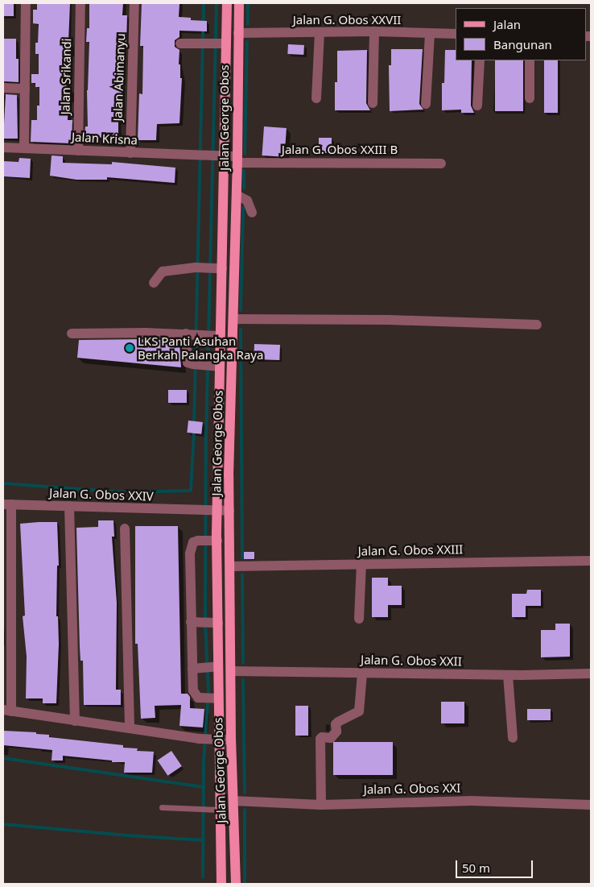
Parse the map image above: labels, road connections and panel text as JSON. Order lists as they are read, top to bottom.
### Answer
{
  "streets": {
    "main road": ["Jalan George Obos"],
    "street": [
      "Jalan G. Obos XXVII",
      "Jalan Srikandi",
      "Jalan Abimanyu",
      "Jalan Krisna",
      "Jalan G. Obos XXIII B",
      "Jalan G. Obos XXIV",
      "Jalan G. Obos XXIII",
      "Jalan G. Obos XXII",
      "Jalan G. Obos XXI"
    ]
  },
  "crossings": [
    ["Jalan G. Obos XXVII", "Jalan George Obos"],
    ["Jalan Srikandi", "Jalan Krisna"],
    ["Jalan Abimanyu", "Jalan Krisna"],
    ["Jalan George Obos", "Jalan Krisna"],
    ["Jalan George Obos", "Jalan G. Obos XXIII B"],
    ["Jalan George Obos", "Jalan G. Obos XXIV"],
    ["Jalan George Obos", "Jalan G. Obos XXIII"],
    ["Jalan George Obos", "Jalan G. Obos XXII"],
    ["Jalan George Obos", "Jalan G. Obos XXI"],
    ["Jalan Krisna", "Jalan G. Obos XXIII B"]
  ],
  "places": ["LKS Panti Asuhan Berkah Palangka Raya"],
  "legend": ["Jalan", "Bangunan"],
  "scale_bar": "50 m"
}
